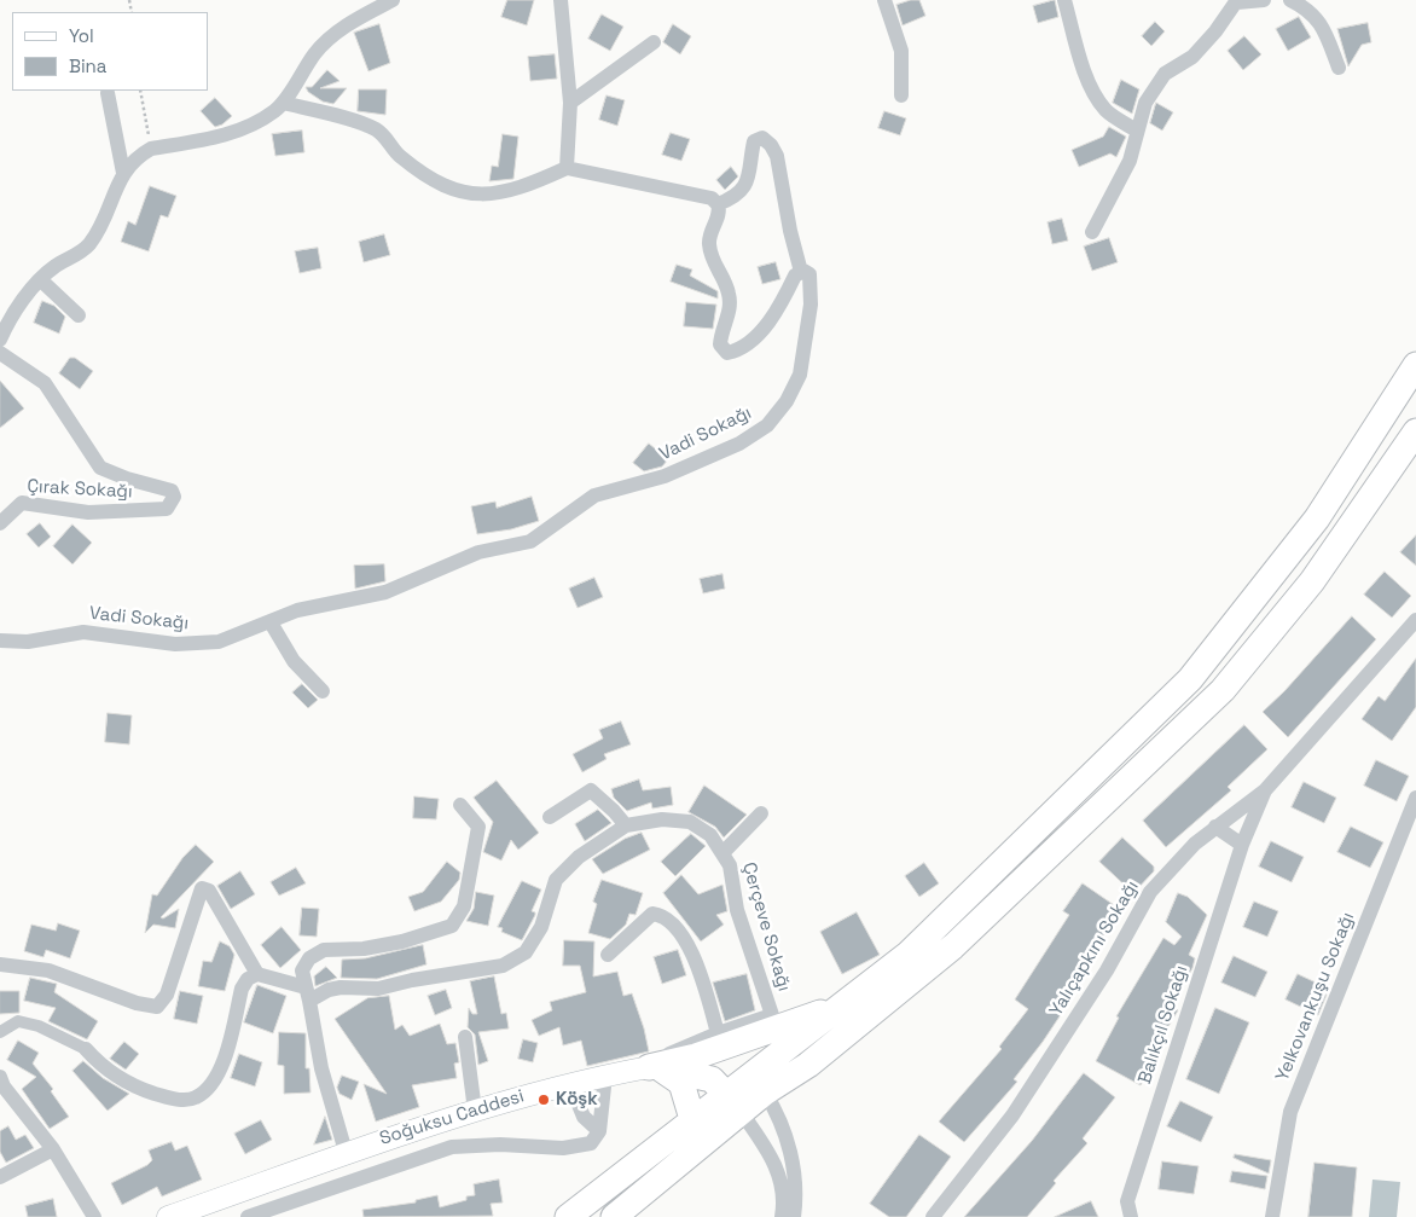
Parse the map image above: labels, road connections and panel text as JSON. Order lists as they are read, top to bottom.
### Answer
{
  "streets": {
    "main road": ["Soğuksu Caddesi"],
    "street": [
      "Vadi Sokağı",
      "Çırak Sokağı",
      "Çerçeve Sokağı",
      "Yalıçapkını Sokağı",
      "Yelkovankuşu Sokağı",
      "Balıkçıl Sokağı"
    ]
  },
  "crossings": [
    ["Çerçeve Sokağı", "Soğuksu Caddesi"],
    ["Yalıçapkını Sokağı", "Balıkçıl Sokağı"]
  ],
  "places": ["Köşk"],
  "legend": ["Yol", "Bina"]
}
